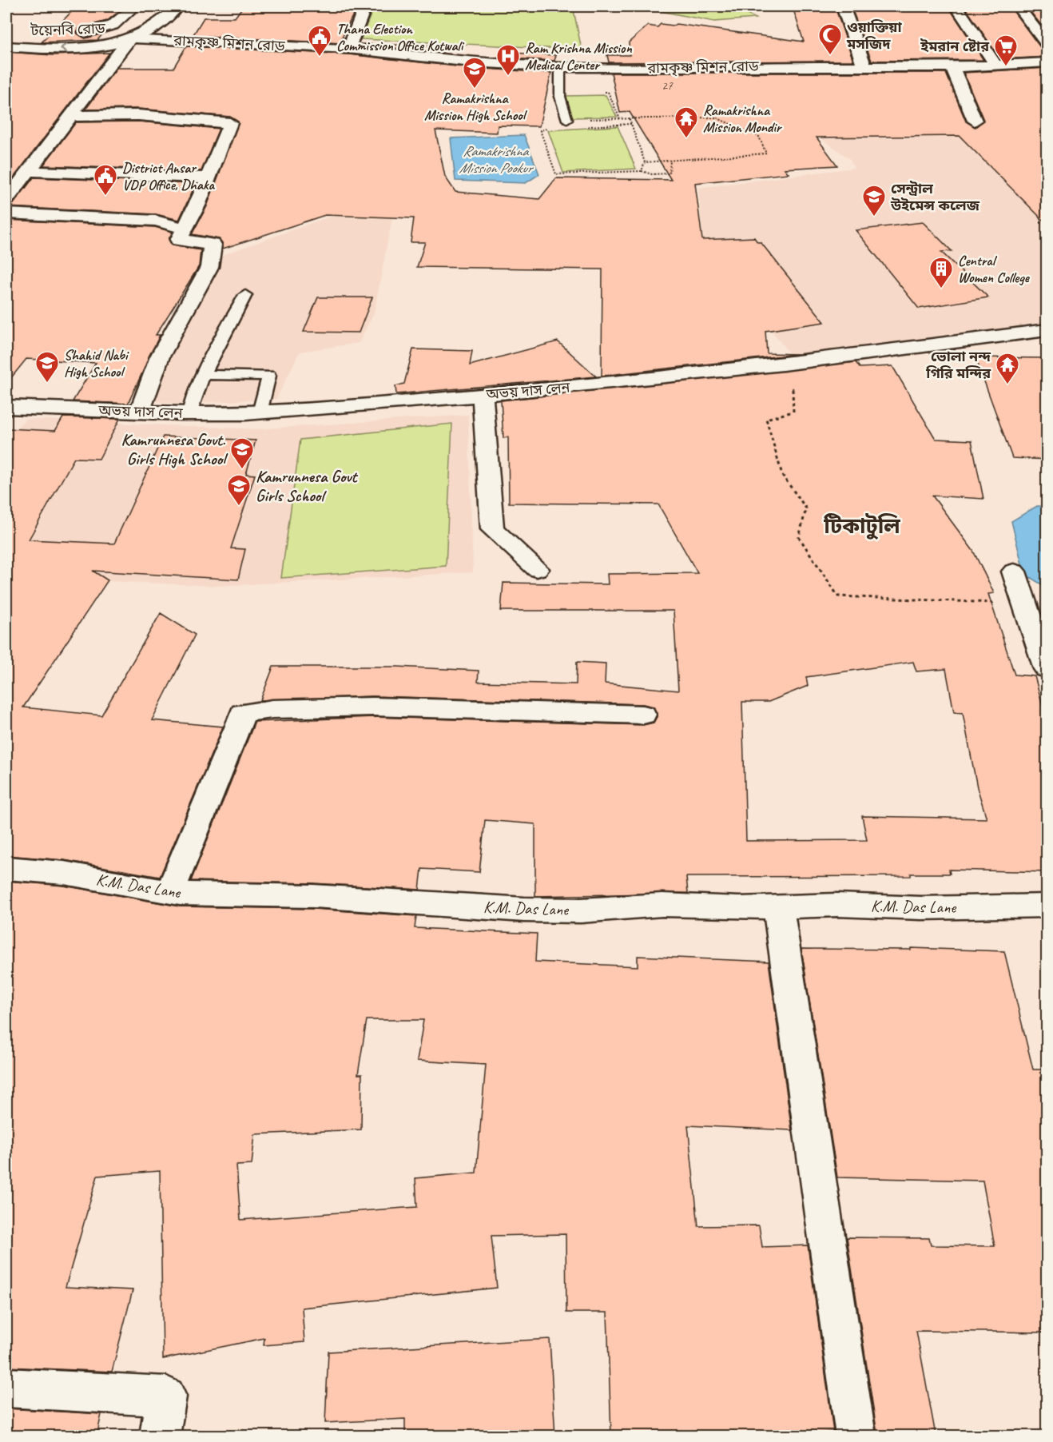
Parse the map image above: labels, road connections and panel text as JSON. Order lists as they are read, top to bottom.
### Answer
{
  "streets": {
    "street": [
      "টয়েনবি রোড",
      "রামকৃষ্ণ মিশন রোড",
      "অভয় দাস লেন",
      "K.M. Das Lane"
    ]
  },
  "crossings": [
    ["টয়েনবি রোড", "রামকৃষ্ণ মিশন রোড"]
  ],
  "districts": ["টিকাটুলি"],
  "water": ["Ramakrishna Mission Pookur"],
  "places": {
    "mosque": ["ওয়াক্তিয়া মসজিদ"],
    "public building": ["Thana Election Commission Office Kotwali", "District Ansar VDP Office, Dhaka"],
    "supermarket": ["ইমরান ষ্টোর"],
    "hospital": ["Ram Krishna Mission Medical Center"],
    "school or university": [
      "Ramakrishna Mission High School",
      "সেন্ট্রাল উইমেন্স কলেজ",
      "Shahid Nabi High School",
      "Kamrunnesa Govt. Girls High School",
      "Kamrunnesa Govt Girls School"
    ],
    "temple": ["Ramakrishna Mission Mondir", "ভোলা নন্দ গিরি মন্দির"],
    "building": ["Central Women College"]
  },
  "house_numbers": ["27"]
}
